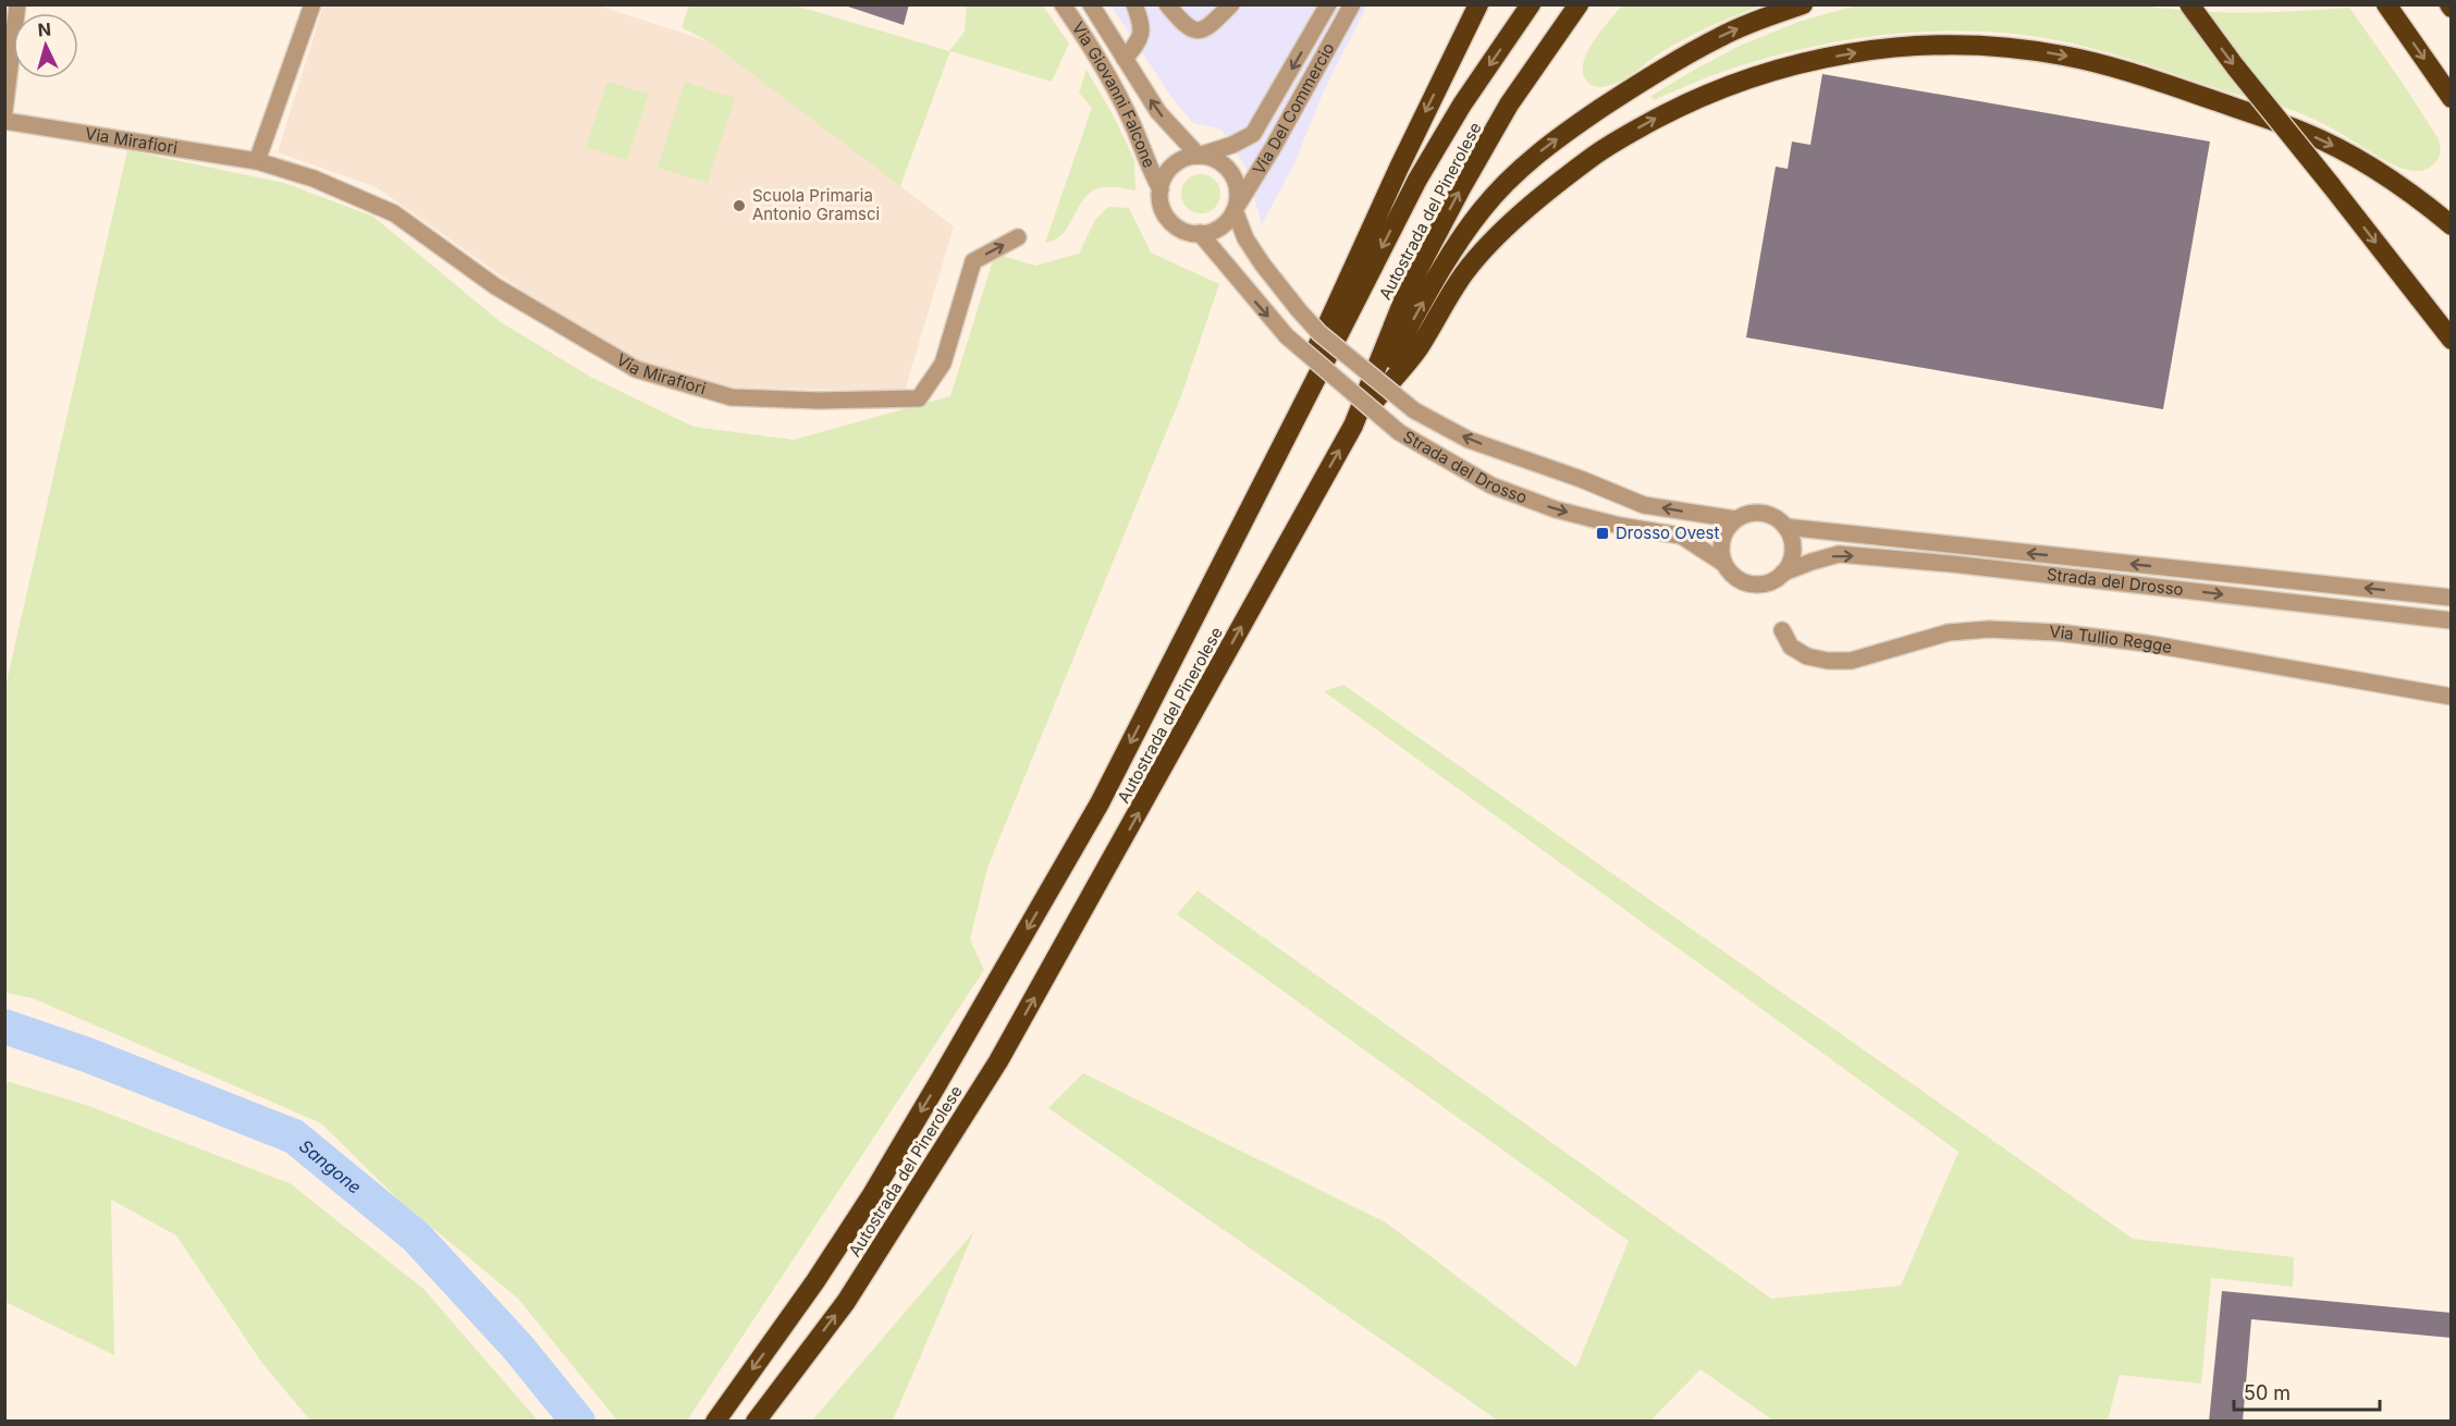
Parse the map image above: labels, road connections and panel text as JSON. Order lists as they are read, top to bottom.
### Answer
{
  "streets": {
    "highway": ["Autostrada del Pinerolese"],
    "street": [
      "Via Giovanni Falcone",
      "Via Del Commercio",
      "Via Mirafiori",
      "Strada del Drosso",
      "Via Tullio Regge"
    ]
  },
  "crossings": [
    ["Via Giovanni Falcone", "Via Del Commercio"],
    ["Via Giovanni Falcone", "Strada del Drosso"],
    ["Via Del Commercio", "Strada del Drosso"]
  ],
  "one_way": ["Via Mirafiori"],
  "water": ["Sangone"],
  "places": {
    "other": ["Scuola Primaria Antonio Gramsci"],
    "transit": ["Drosso Ovest"]
  },
  "scale_bar": "50 m",
  "north": "top"
}
